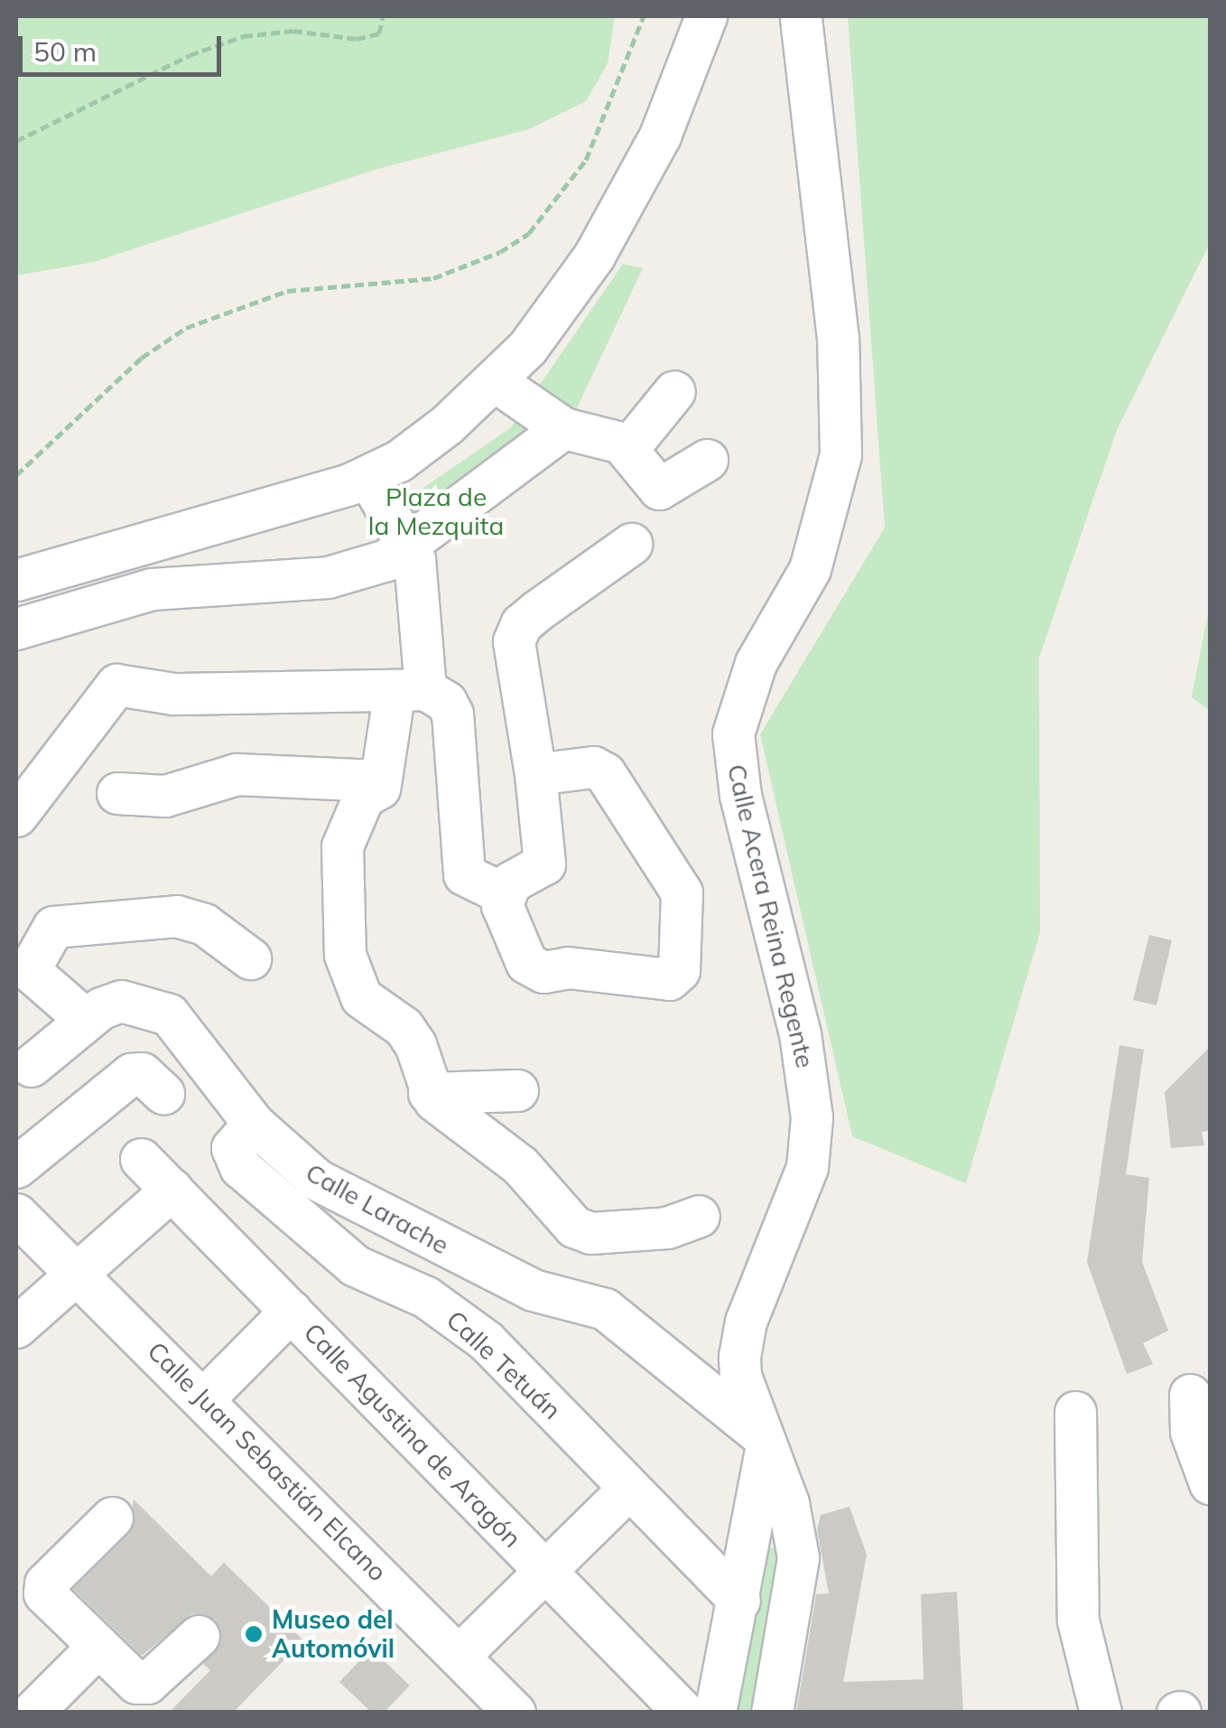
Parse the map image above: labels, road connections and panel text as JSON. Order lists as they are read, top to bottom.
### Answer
{
  "streets": {
    "street": [
      "Calle Acera Reina Regente",
      "Calle Larache",
      "Calle Tetuán",
      "Calle Agustina de Aragón",
      "Calle Juan Sebastián Elcano"
    ]
  },
  "crossings": [
    ["Calle Acera Reina Regente", "Calle Larache"],
    ["Calle Larache", "Calle Tetuán"]
  ],
  "parks": ["Plaza de la Mezquita"],
  "places": ["Museo del Automóvil"],
  "scale_bar": "50 m"
}
